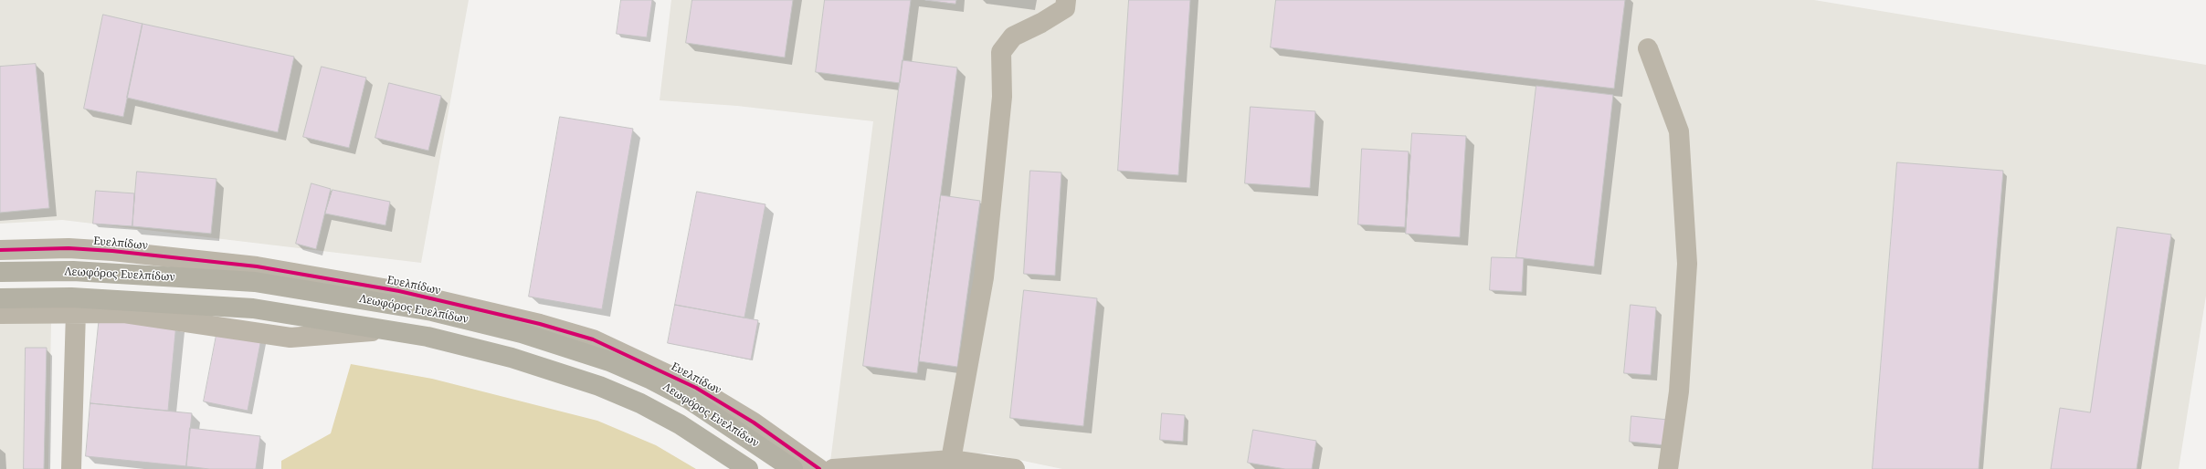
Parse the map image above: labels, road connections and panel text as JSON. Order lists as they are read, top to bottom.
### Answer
{
  "streets": {
    "main road": ["Λεωφόρος Ευελπίδων"],
    "street": ["Ευελπίδων"]
  },
  "crossings": [
    ["Ευελπίδων", "Λεωφόρος Ευελπίδων"]
  ]
}
